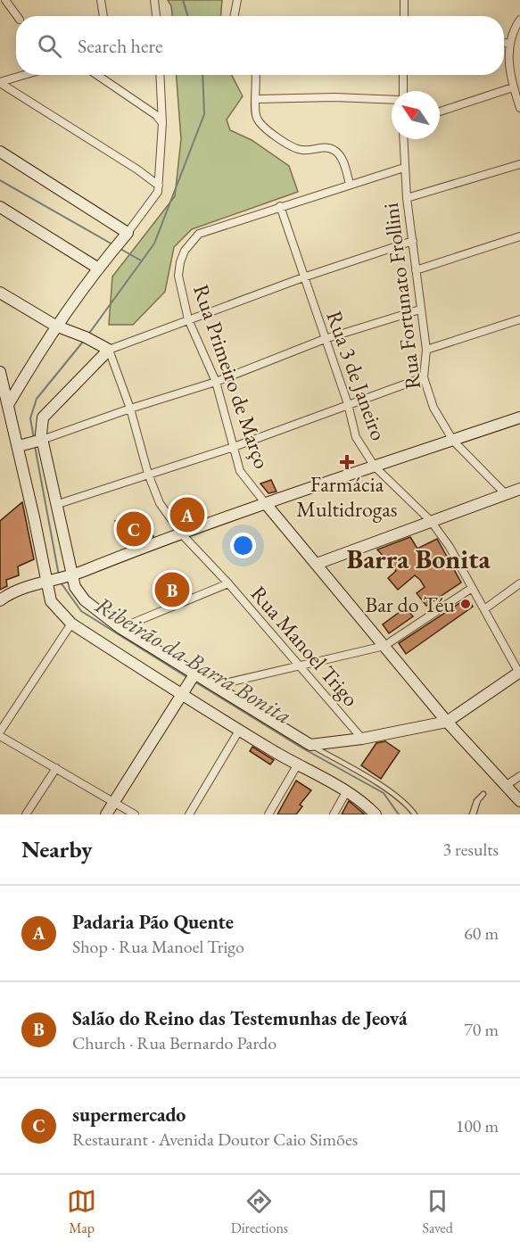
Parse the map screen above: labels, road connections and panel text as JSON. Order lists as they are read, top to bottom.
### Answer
{
  "streets": {
    "street": [
      "Rua Fortunato Frollini",
      "Rua 3 de Janeiro",
      "Rua Primeiro de Março",
      "Rua Manoel Trigo"
    ]
  },
  "crossings": [
    ["Rua 3 de Janeiro", "Rua Primeiro de Março"]
  ],
  "districts": ["Barra Bonita"],
  "water": ["Ribeirão da Barra Bonita"],
  "places": {
    "health": ["Farmácia Multidrogas"],
    "other": ["Bar do Téu"]
  },
  "north": "top left",
  "page": {
    "search": "Search here",
    "pins": ["A", "C", "B"],
    "heading": ["Nearby", "3 results"],
    "list": [
      {
        "mark": "A",
        "name": "Padaria Pão Quente",
        "note": "Shop · Rua Manoel Trigo",
        "value": "60 m"
      },
      {
        "mark": "B",
        "name": "Salão do Reino das Testemunhas de Jeová",
        "note": "Church · Rua Bernardo Pardo",
        "value": "70 m"
      },
      {
        "mark": "C",
        "name": "supermercado",
        "note": "Restaurant · Avenida Doutor Caio Simões",
        "value": "100 m"
      }
    ],
    "nav": ["Map", "Directions", "Saved"]
  }
}
